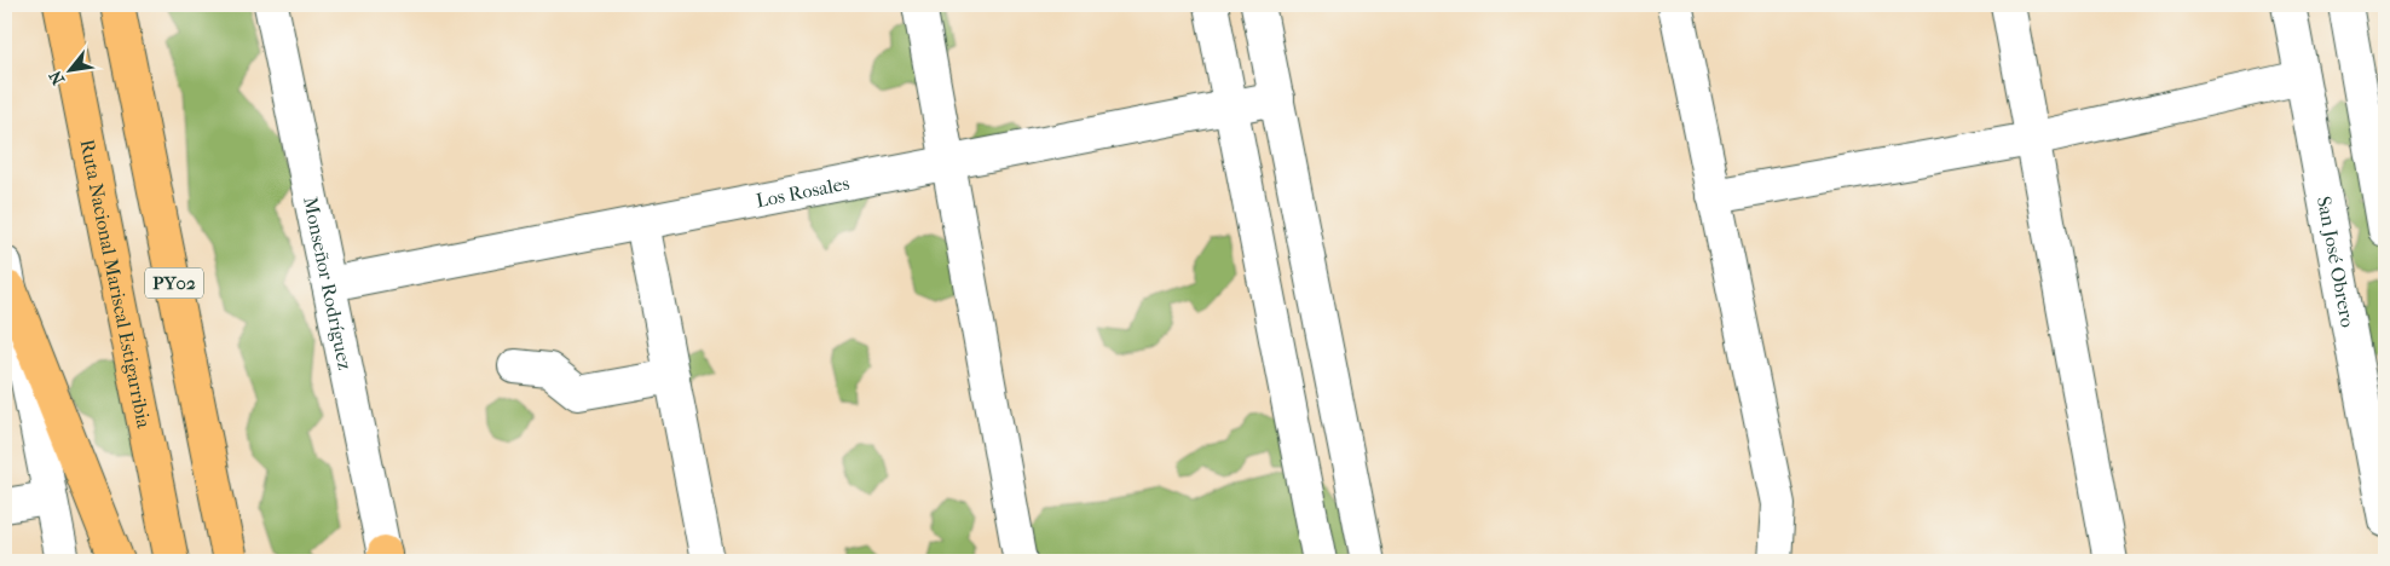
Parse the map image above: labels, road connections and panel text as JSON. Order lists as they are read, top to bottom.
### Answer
{
  "streets": {
    "highway": ["Ruta Nacional Mariscal Estigarribia", "PY02"],
    "street": ["Los Rosales", "San José Obrero", "Monseñor Rodríguez"]
  },
  "crossings": [
    ["Los Rosales", "Monseñor Rodríguez"]
  ],
  "north": "bottom left"
}
